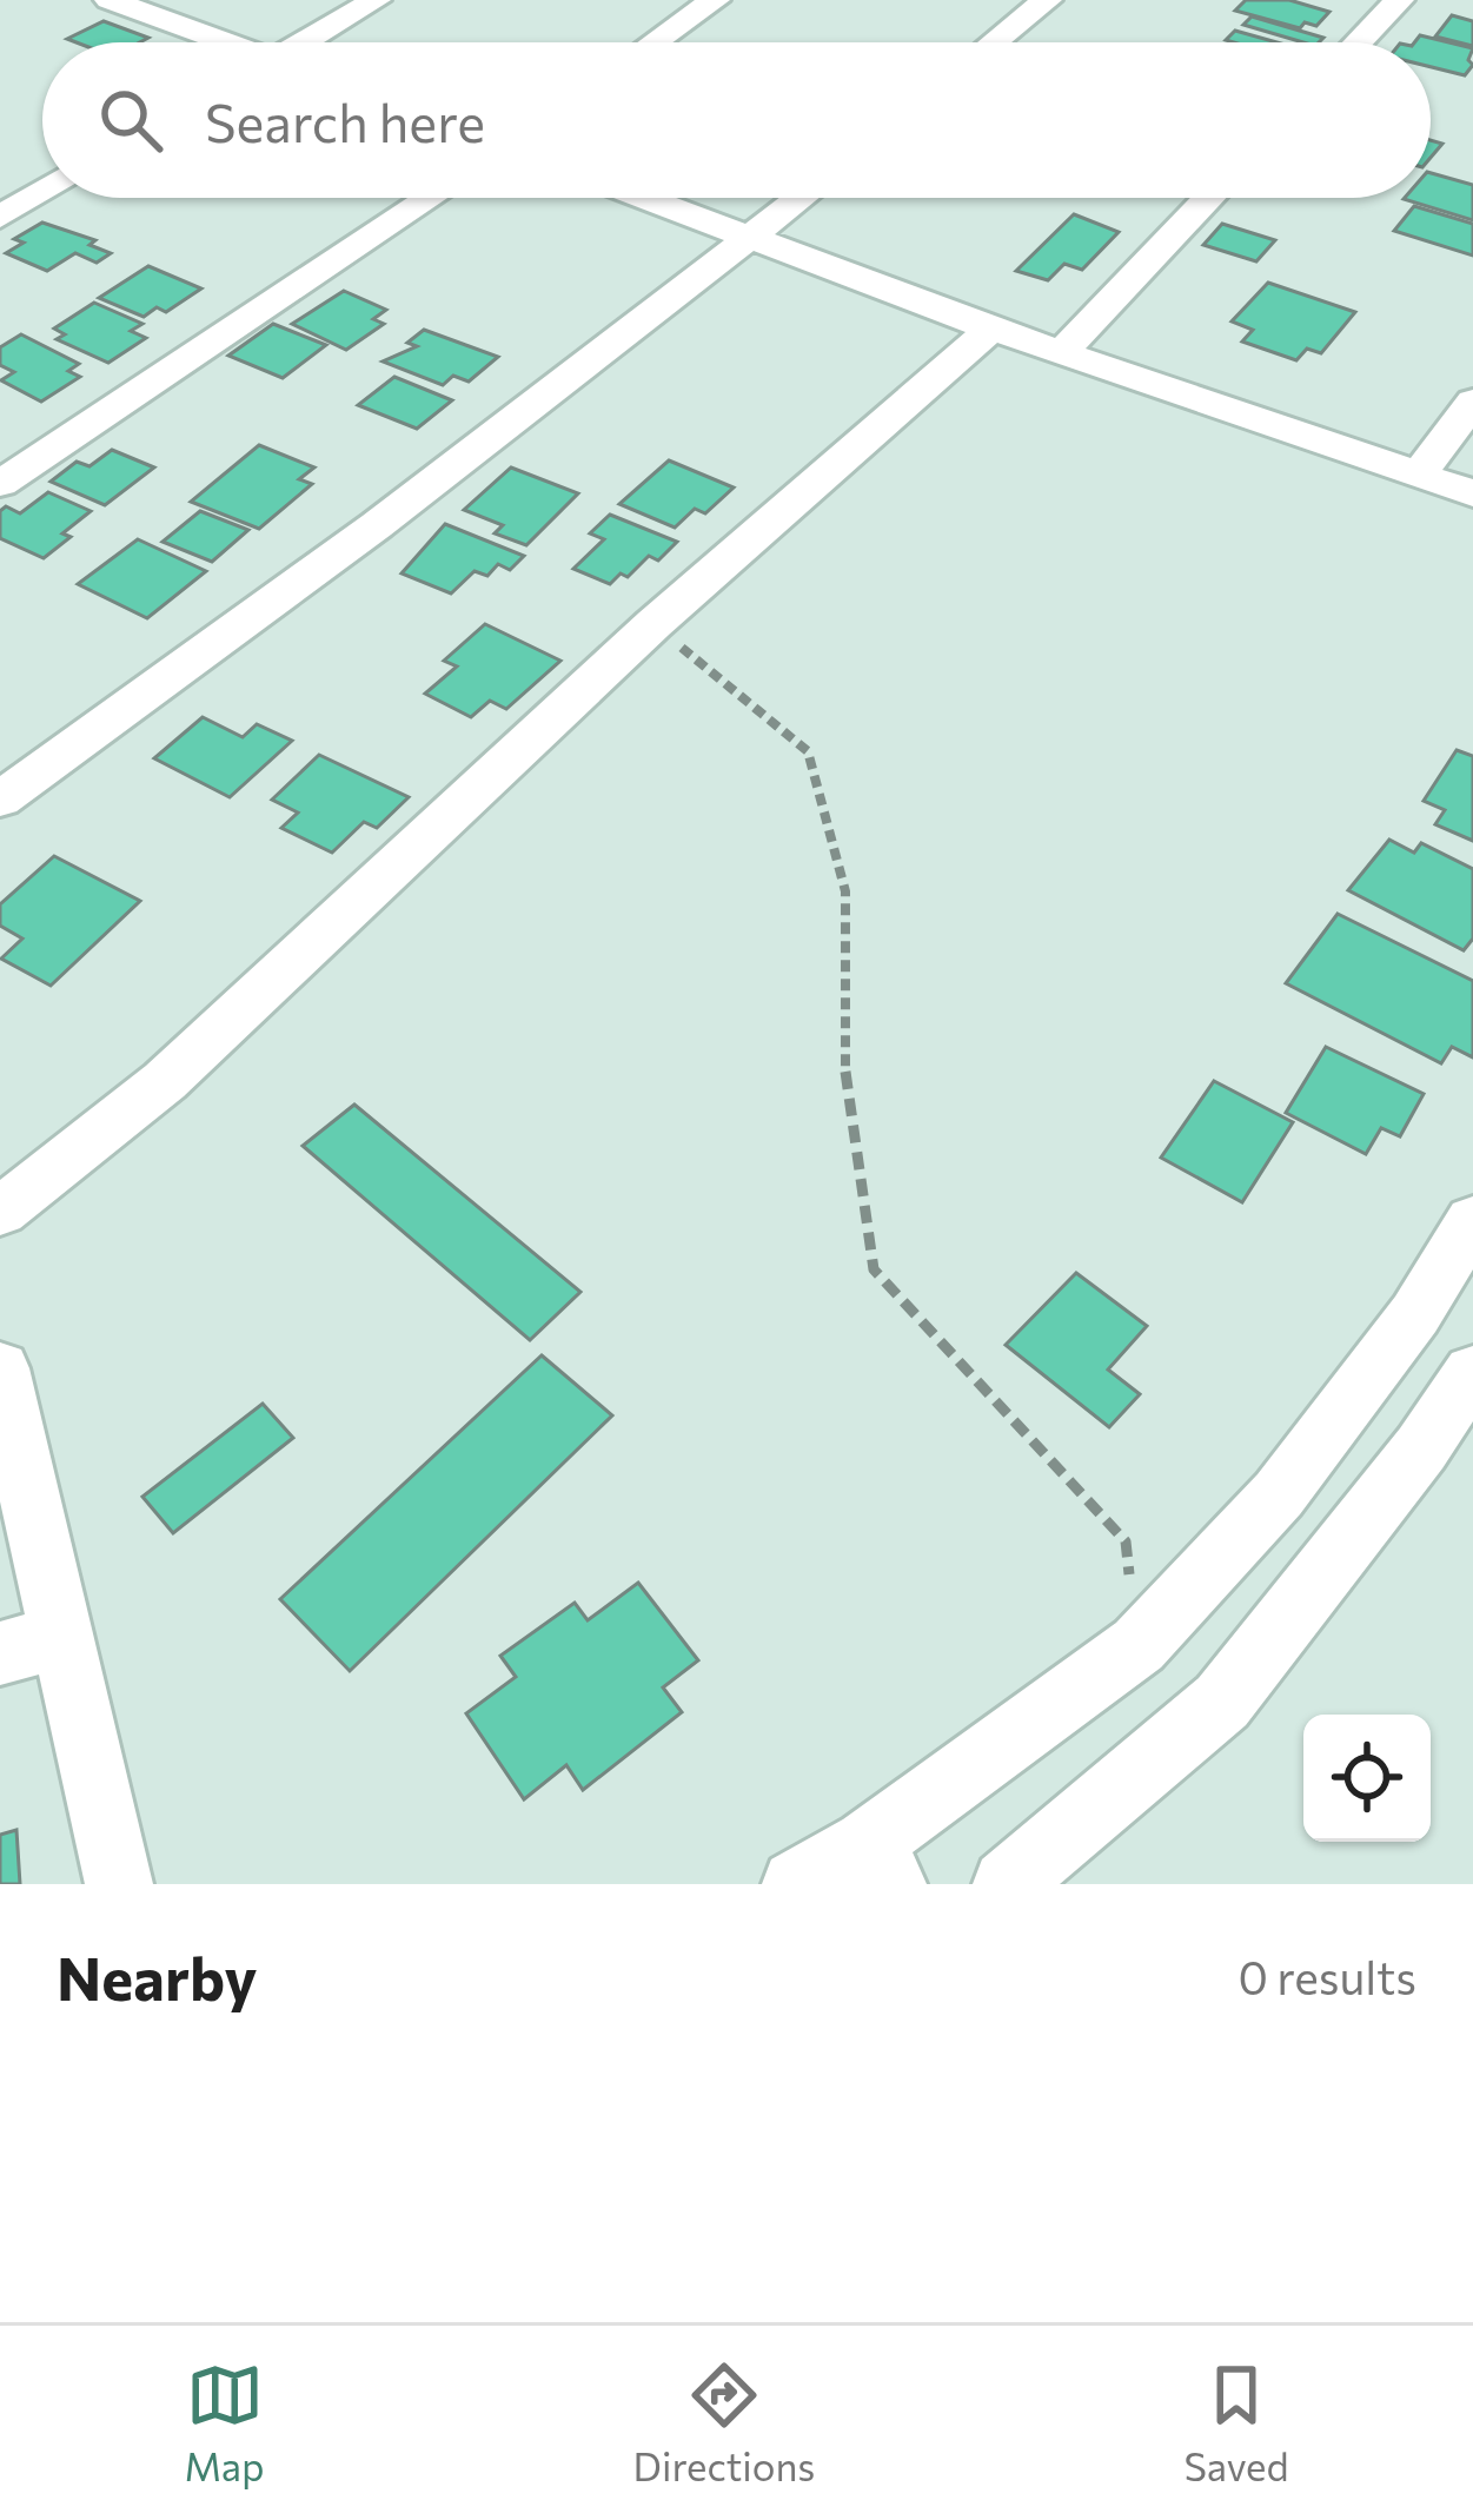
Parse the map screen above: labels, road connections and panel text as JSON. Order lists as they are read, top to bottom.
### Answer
{
  "page": {
    "search": "Search here",
    "heading": ["Nearby", "0 results"],
    "nav": ["Map", "Directions", "Saved"]
  }
}
